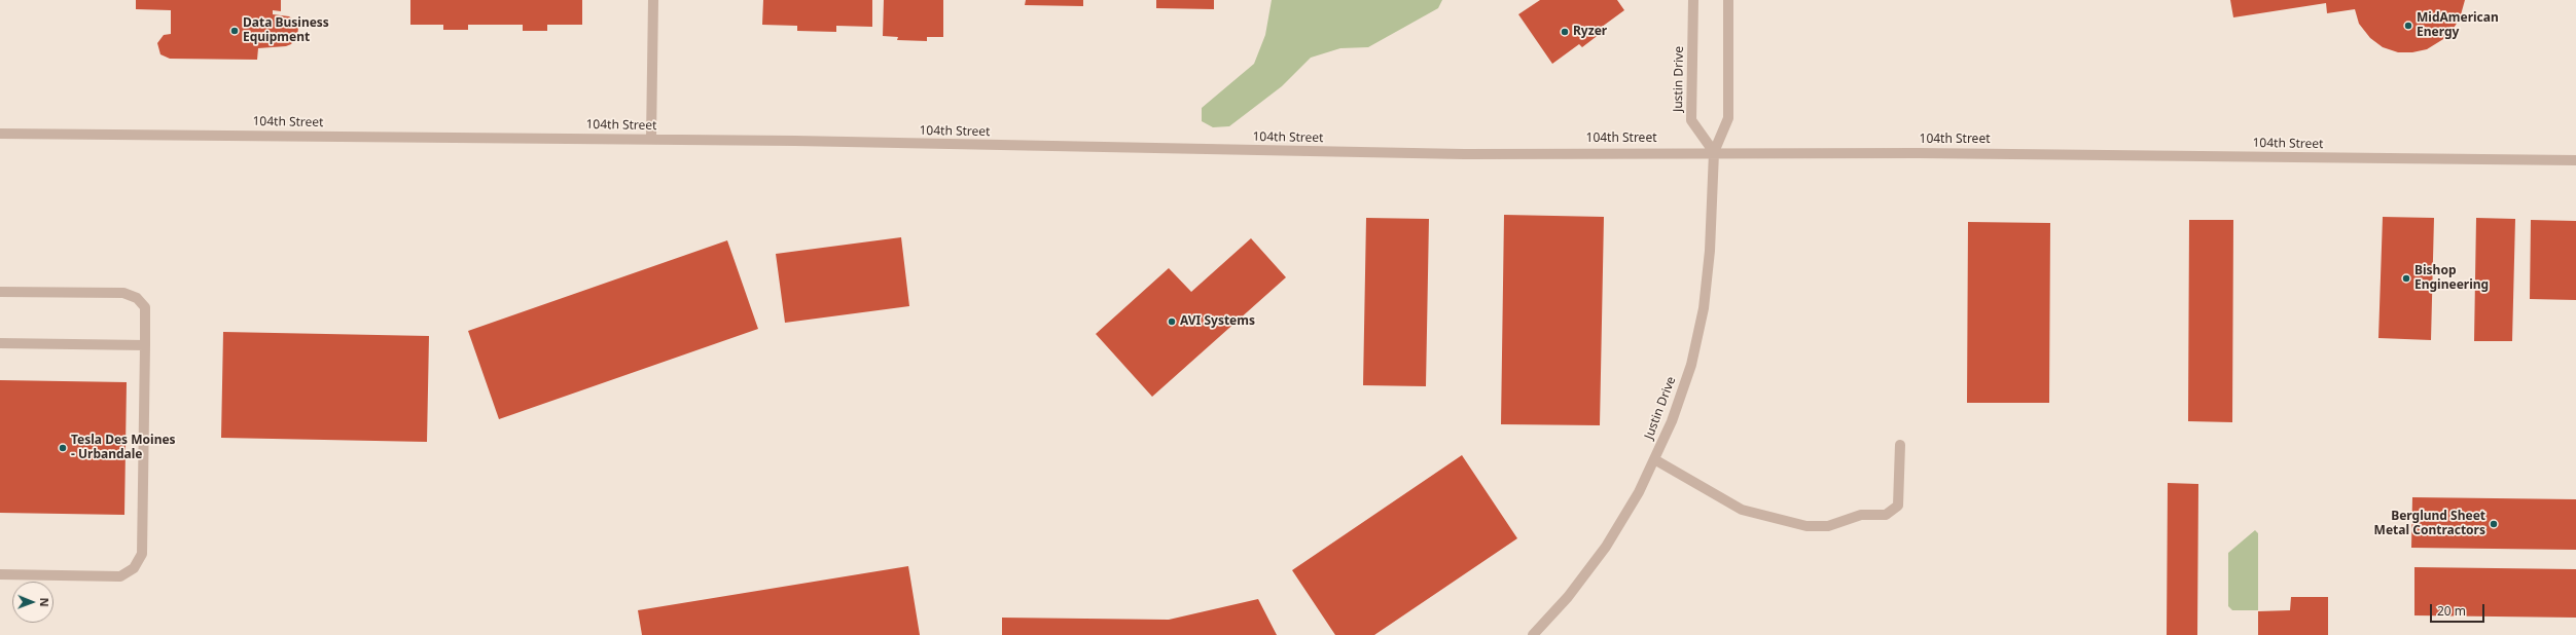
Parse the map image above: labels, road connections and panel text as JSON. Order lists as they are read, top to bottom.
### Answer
{
  "streets": {
    "street": ["Justin Drive", "104th Street"]
  },
  "crossings": [
    ["Justin Drive", "104th Street"]
  ],
  "places": [
    "MidAmerican Energy",
    "Data Business Equipment",
    "Ryzer",
    "Bishop Engineering",
    "AVI Systems",
    "Tesla Des Moines - Urbandale",
    "Berglund Sheet Metal Contractors"
  ],
  "scale_bar": "20 m",
  "north": "right"
}
